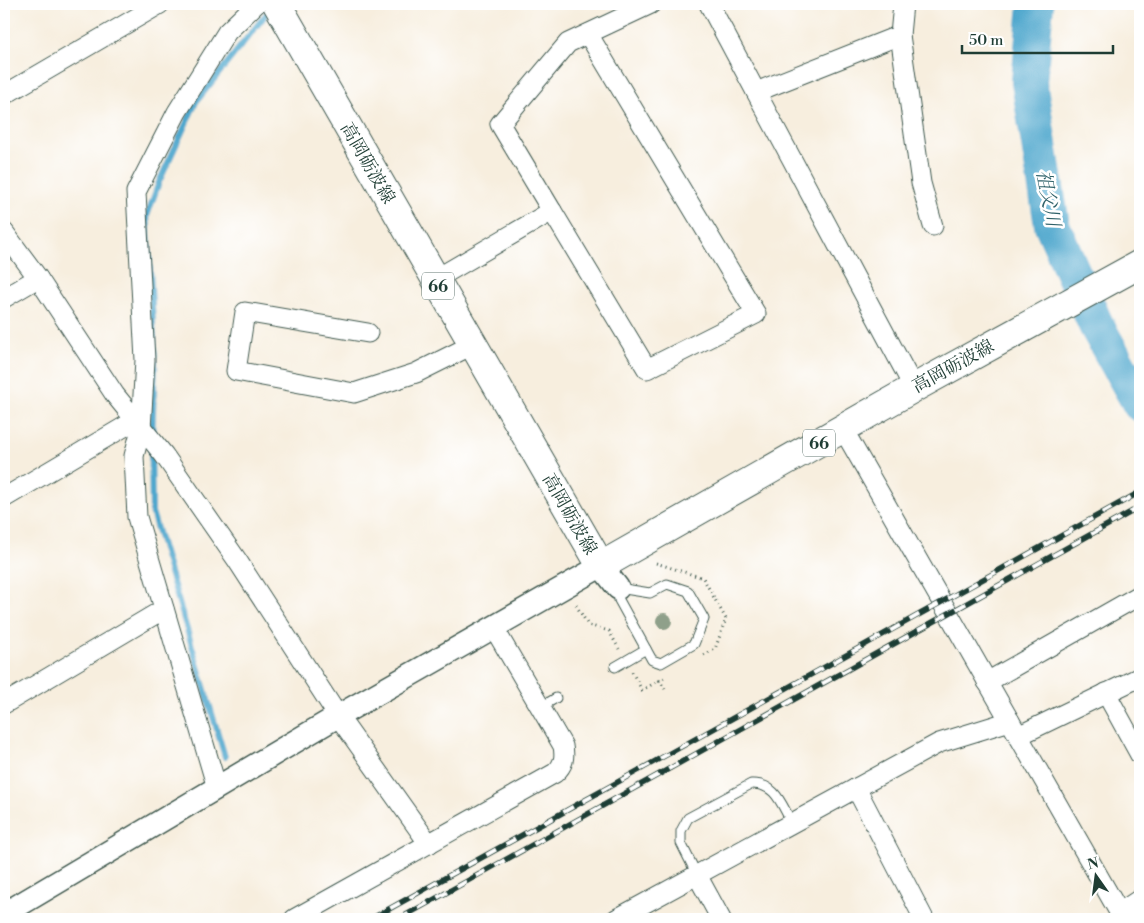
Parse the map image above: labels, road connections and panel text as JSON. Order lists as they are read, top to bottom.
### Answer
{
  "streets": {
    "main road": ["高岡砺波線", "66"]
  },
  "water": ["祖父川"],
  "scale_bar": "50 m",
  "north": "top"
}
